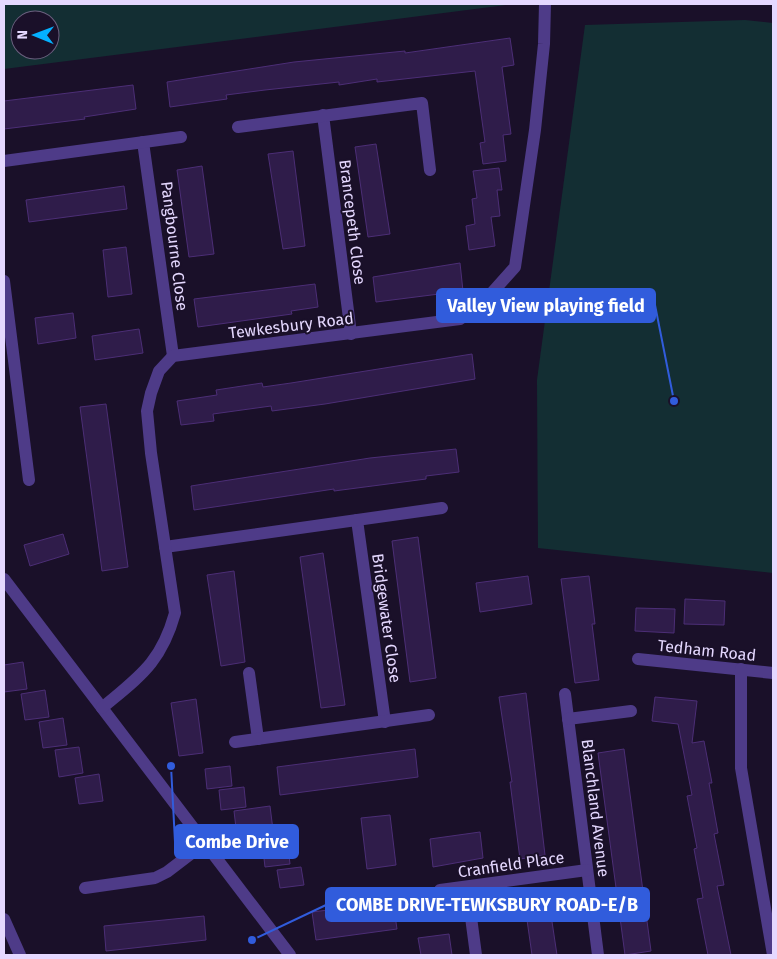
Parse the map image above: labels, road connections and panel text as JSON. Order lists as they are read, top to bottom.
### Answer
{
  "streets": {
    "street": [
      "Brancepeth Close",
      "Pangbourne Close",
      "Tewkesbury Road",
      "Bridgewater Close",
      "Tedham Road",
      "Blanchland Avenue",
      "Cranfield Place"
    ]
  },
  "crossings": [
    ["Brancepeth Close", "Tewkesbury Road"],
    ["Pangbourne Close", "Tewkesbury Road"],
    ["Blanchland Avenue", "Cranfield Place"]
  ],
  "places": ["Valley View playing field", "Combe Drive", "COMBE DRIVE-TEWKSBURY ROAD-E/B"],
  "north": "left"
}
